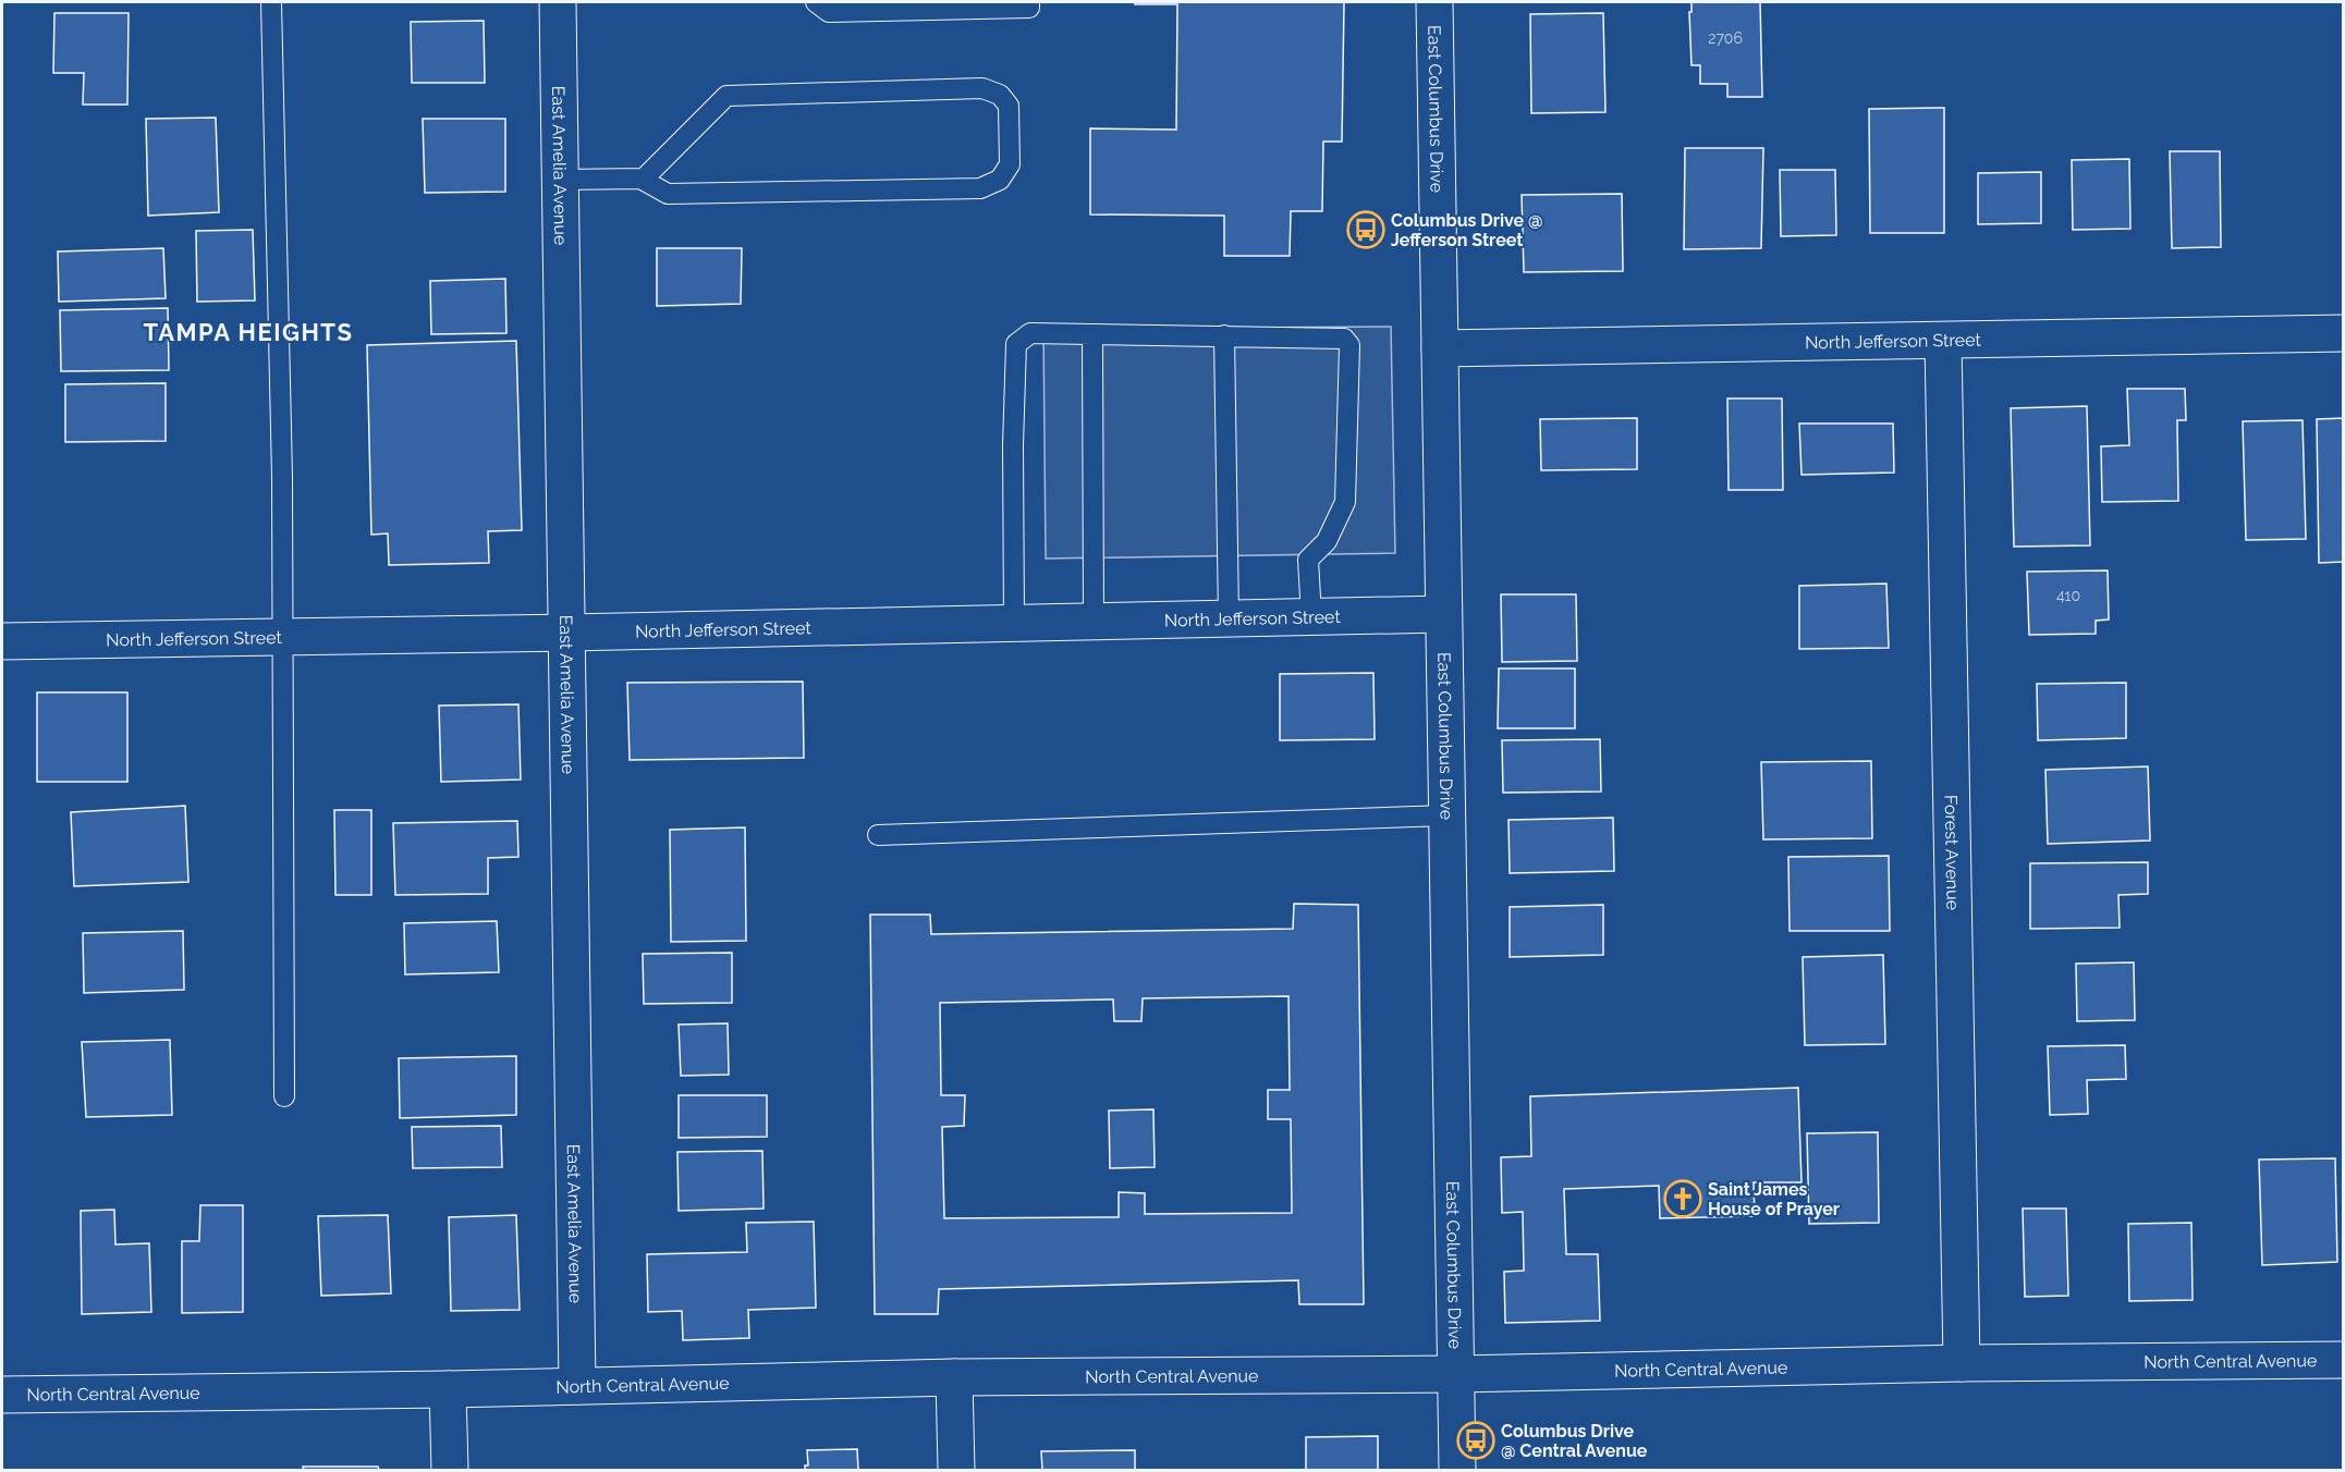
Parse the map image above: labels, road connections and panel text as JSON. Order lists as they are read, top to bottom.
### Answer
{
  "streets": {
    "street": [
      "East Columbus Drive",
      "East Amelia Avenue",
      "North Jefferson Street",
      "Forest Avenue",
      "North Central Avenue"
    ]
  },
  "crossings": [
    ["East Columbus Drive", "North Jefferson Street"],
    ["East Columbus Drive", "North Central Avenue"],
    ["East Amelia Avenue", "North Jefferson Street"],
    ["East Amelia Avenue", "North Central Avenue"],
    ["North Jefferson Street", "Forest Avenue"],
    ["Forest Avenue", "North Central Avenue"]
  ],
  "districts": ["TAMPA HEIGHTS"],
  "places": {
    "bus stop": ["Columbus Drive @ Jefferson Street", "Columbus Drive @ Central Avenue"],
    "church": ["Saint James House of Prayer"]
  },
  "house_numbers": ["2706", "410"]
}
